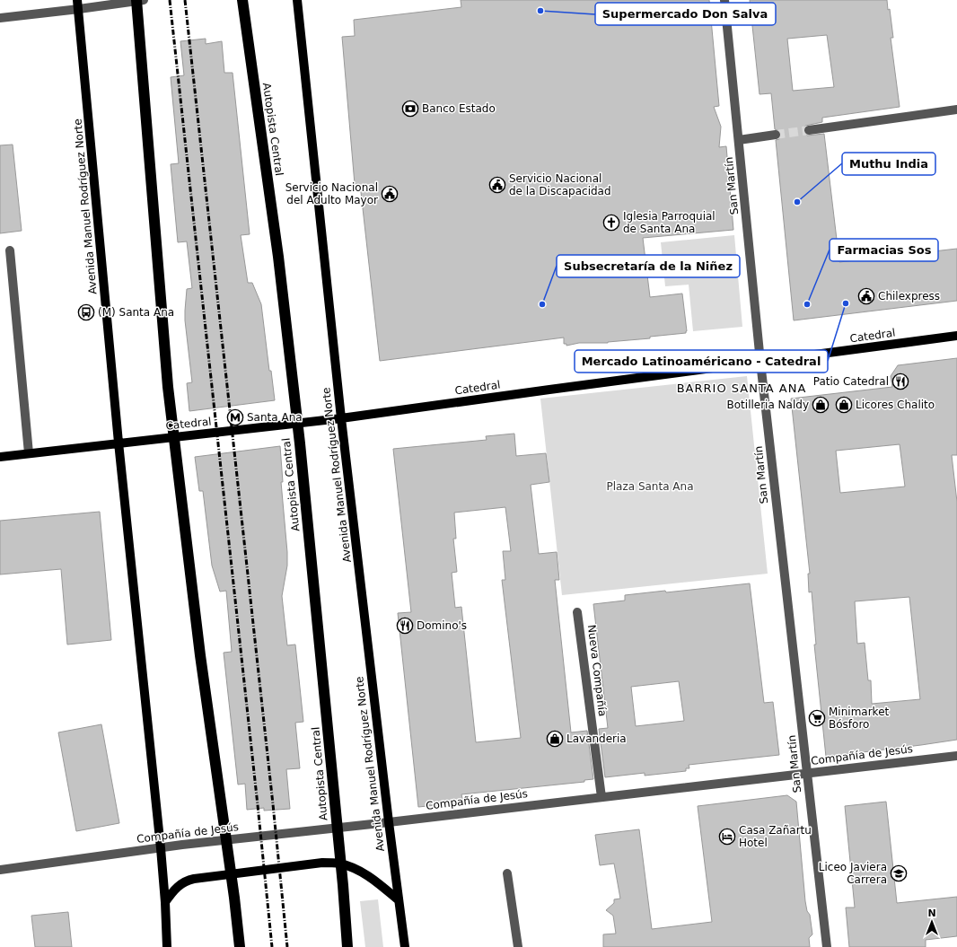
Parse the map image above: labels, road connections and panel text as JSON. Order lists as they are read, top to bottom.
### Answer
{
  "streets": {
    "highway": ["Autopista Central"],
    "main road": ["Avenida Manuel Rodríguez Norte", "Catedral"],
    "street": ["San Martín", "Nueva Compañía", "Compañía de Jesús"]
  },
  "crossings": [
    ["San Martín", "Catedral"],
    ["San Martín", "Compañía de Jesús"],
    ["Avenida Manuel Rodríguez Norte", "Catedral"],
    ["Avenida Manuel Rodríguez Norte", "Compañía de Jesús"],
    ["Nueva Compañía", "Compañía de Jesús"]
  ],
  "districts": ["BARRIO SANTA ANA"],
  "parks": ["Plaza Santa Ana"],
  "places": {
    "other": [
      "Supermercado Don Salva",
      "Muthu India",
      "Mercado Latinoaméricano - Catedral",
      "Subsecretaría de la Niñez",
      "Farmacias Sos"
    ],
    "bank": ["Banco Estado"],
    "public building": ["Servicio Nacional de la Discapacidad", "Servicio Nacional del Adulto Mayor", "Chilexpress"],
    "church": ["Iglesia Parroquial de Santa Ana"],
    "bus stop": ["(M) Santa Ana"],
    "restaurant": ["Patio Catedral", "Domino's"],
    "shop": ["Botilleria Naldy", "Licores Chalito", "Lavanderia"],
    "metro station": ["Santa Ana"],
    "supermarket": ["Minimarket Bósforo"],
    "hotel": ["Casa Zañartu Hotel"],
    "school or university": ["Liceo Javiera Carrera"]
  },
  "north": "top"
}
